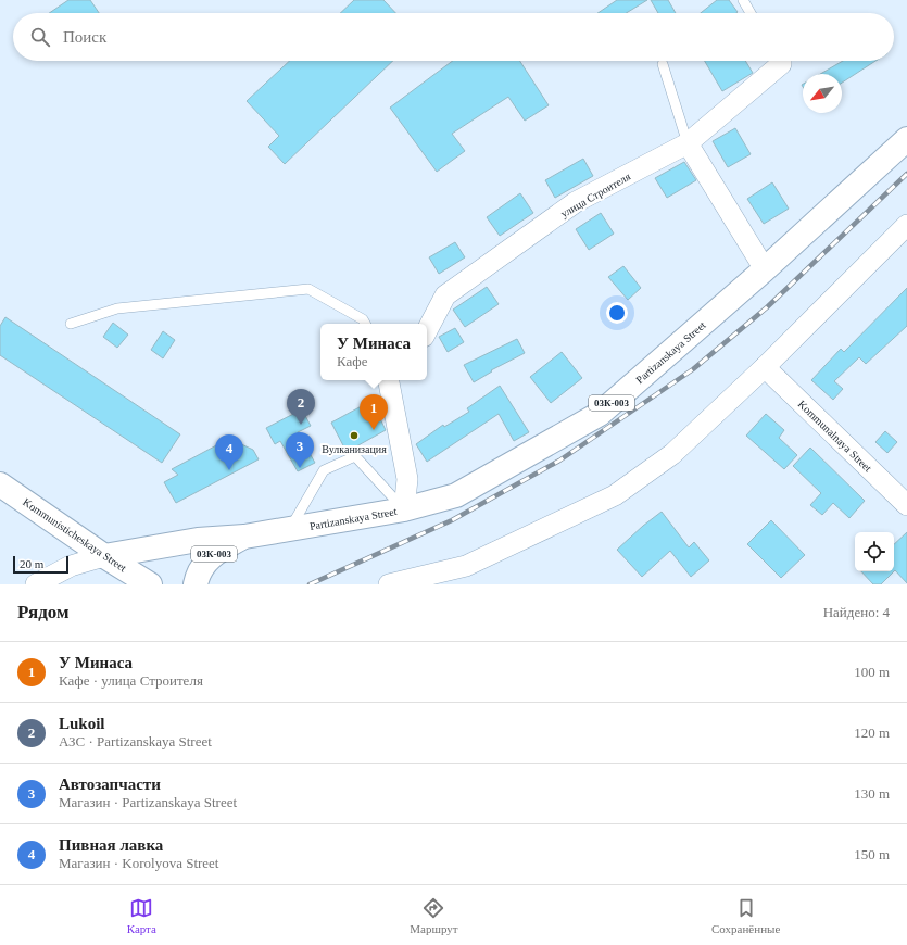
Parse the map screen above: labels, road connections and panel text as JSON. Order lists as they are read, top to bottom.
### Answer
{
  "streets": {
    "main road": ["Partizanskaya Street", "03К-003", "Kommunisticheskaya Street"],
    "street": ["улица Строителя", "Kommunalnaya Street"]
  },
  "crossings": [
    ["Partizanskaya Street", "03К-003"]
  ],
  "places": ["Вулканизация"],
  "scale_bar": "20 m",
  "north": "bottom left",
  "page": {
    "search": "Поиск",
    "popup": ["У Минаса", "Кафе"],
    "pins": [
      "2",
      "1",
      "3",
      "4"
    ],
    "scale": "20 m",
    "heading": ["Рядом", "Найдено: 4"],
    "list": [
      {
        "mark": "1",
        "name": "У Минаса",
        "note": "Кафе · улица Строителя",
        "value": "100 m"
      },
      {
        "mark": "2",
        "name": "Lukoil",
        "note": "АЗС · Partizanskaya Street",
        "value": "120 m"
      },
      {
        "mark": "3",
        "name": "Автозапчасти",
        "note": "Магазин · Partizanskaya Street",
        "value": "130 m"
      },
      {
        "mark": "4",
        "name": "Пивная лавка",
        "note": "Магазин · Korolyova Street",
        "value": "150 m"
      }
    ],
    "nav": ["Карта", "Маршрут", "Сохранённые"]
  }
}
